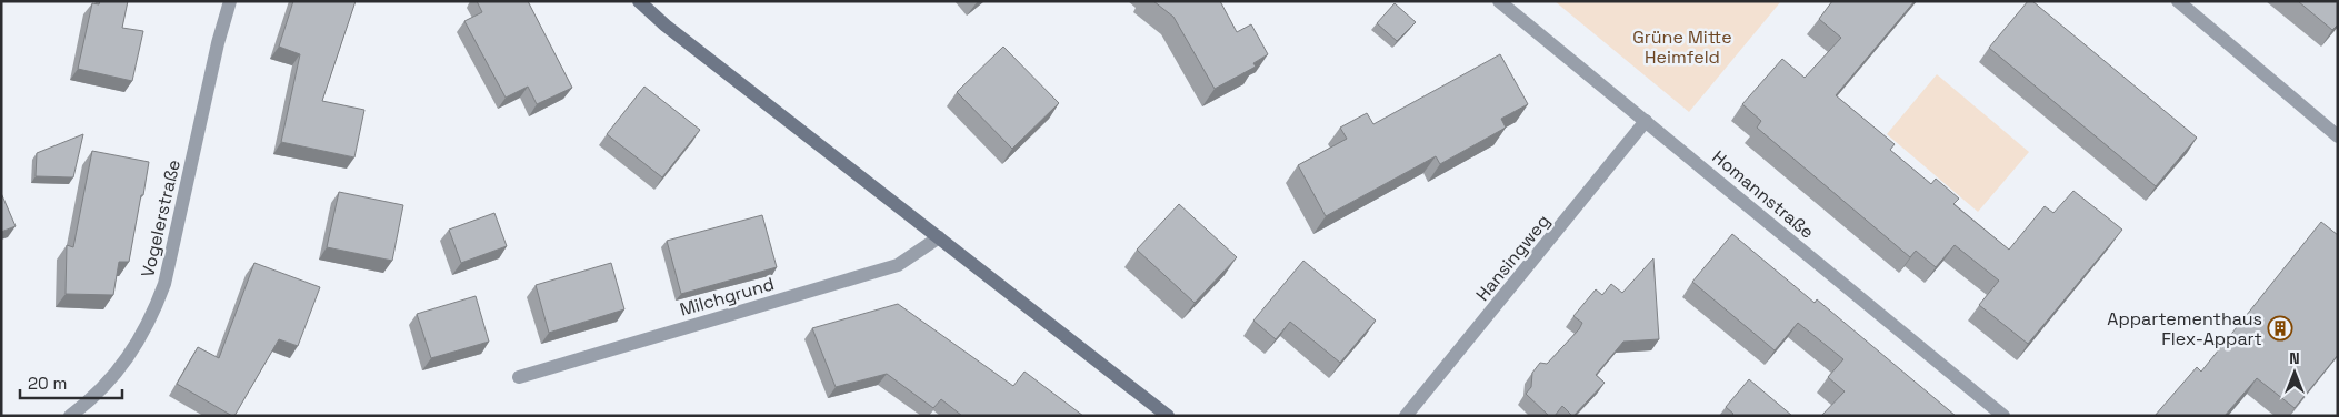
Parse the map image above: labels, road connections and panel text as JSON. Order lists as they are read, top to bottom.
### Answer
{
  "streets": {
    "street": [
      "Homannstraße",
      "Vogelerstraße",
      "Hansingweg",
      "Milchgrund"
    ]
  },
  "crossings": [
    ["Homannstraße", "Hansingweg"]
  ],
  "parks": ["Grüne Mitte Heimfeld"],
  "places": {
    "building": ["Appartementhaus Flex-Appart"]
  },
  "scale_bar": "20 m",
  "north": "top"
}
